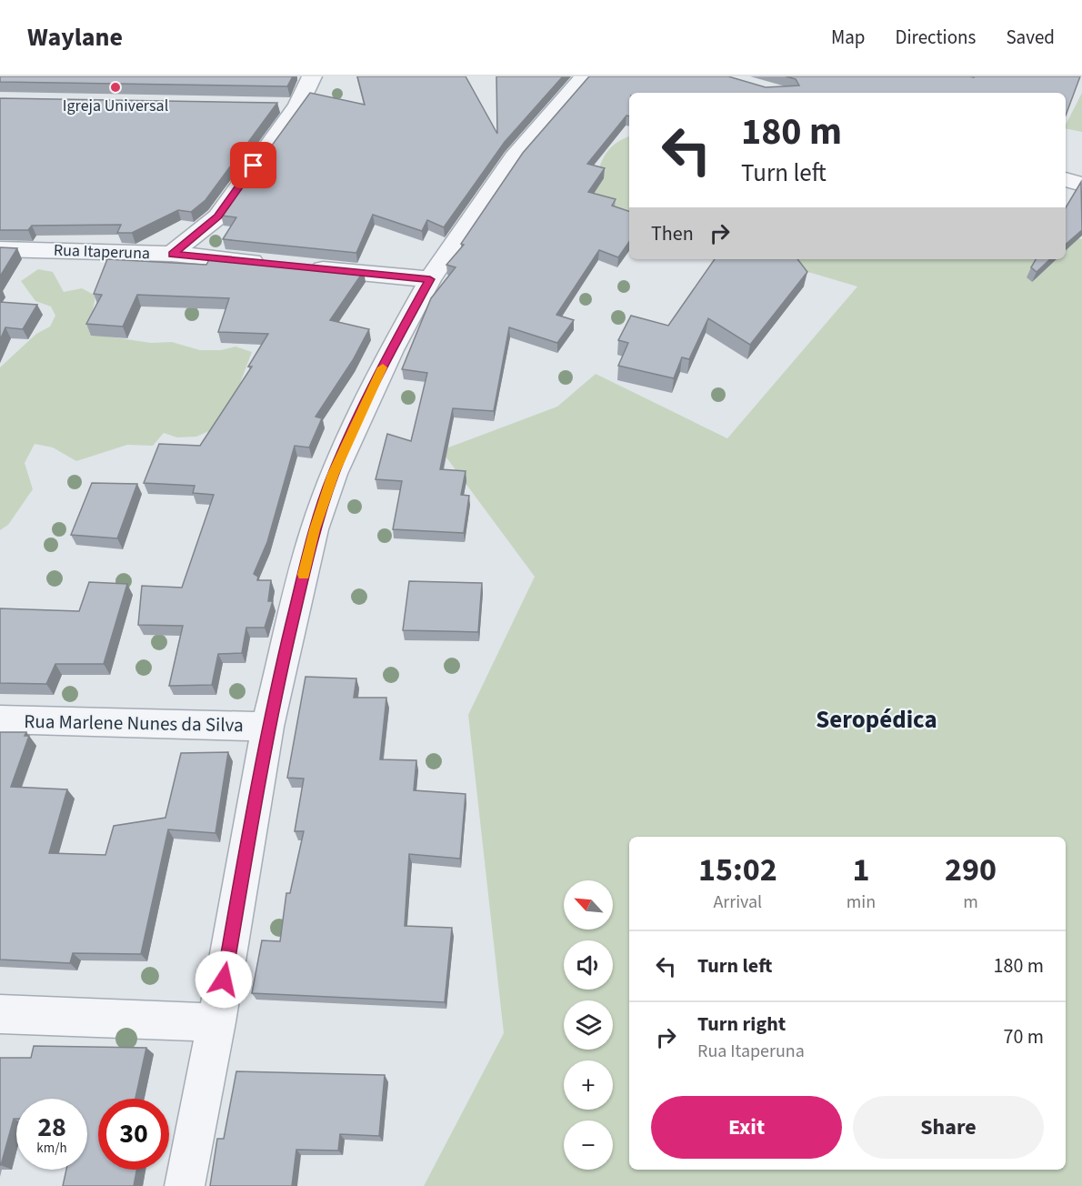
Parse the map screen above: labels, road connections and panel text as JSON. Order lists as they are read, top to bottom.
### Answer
{
  "streets": {
    "street": ["Rua Itaperuna", "Rua Marlene Nunes da Silva"]
  },
  "districts": ["Seropédica"],
  "places": ["Igreja Universal"],
  "north": "top left",
  "page": {
    "header": "Waylane",
    "nav": ["Map", "Directions", "Saved"],
    "turn": ["180 m", "Turn left"],
    "then": "Then",
    "eta": [
      "15:02",
      "Arrival",
      "1",
      "min",
      "290",
      "m"
    ],
    "map_buttons": ["+", "−"],
    "list": [
      {
        "name": "Turn left",
        "value": "180 m"
      },
      {
        "name": "Turn right",
        "note": "Rua Itaperuna",
        "value": "70 m"
      }
    ],
    "buttons": ["Exit", "Share"],
    "speed": "28 km/h",
    "limit": "30"
  }
}
